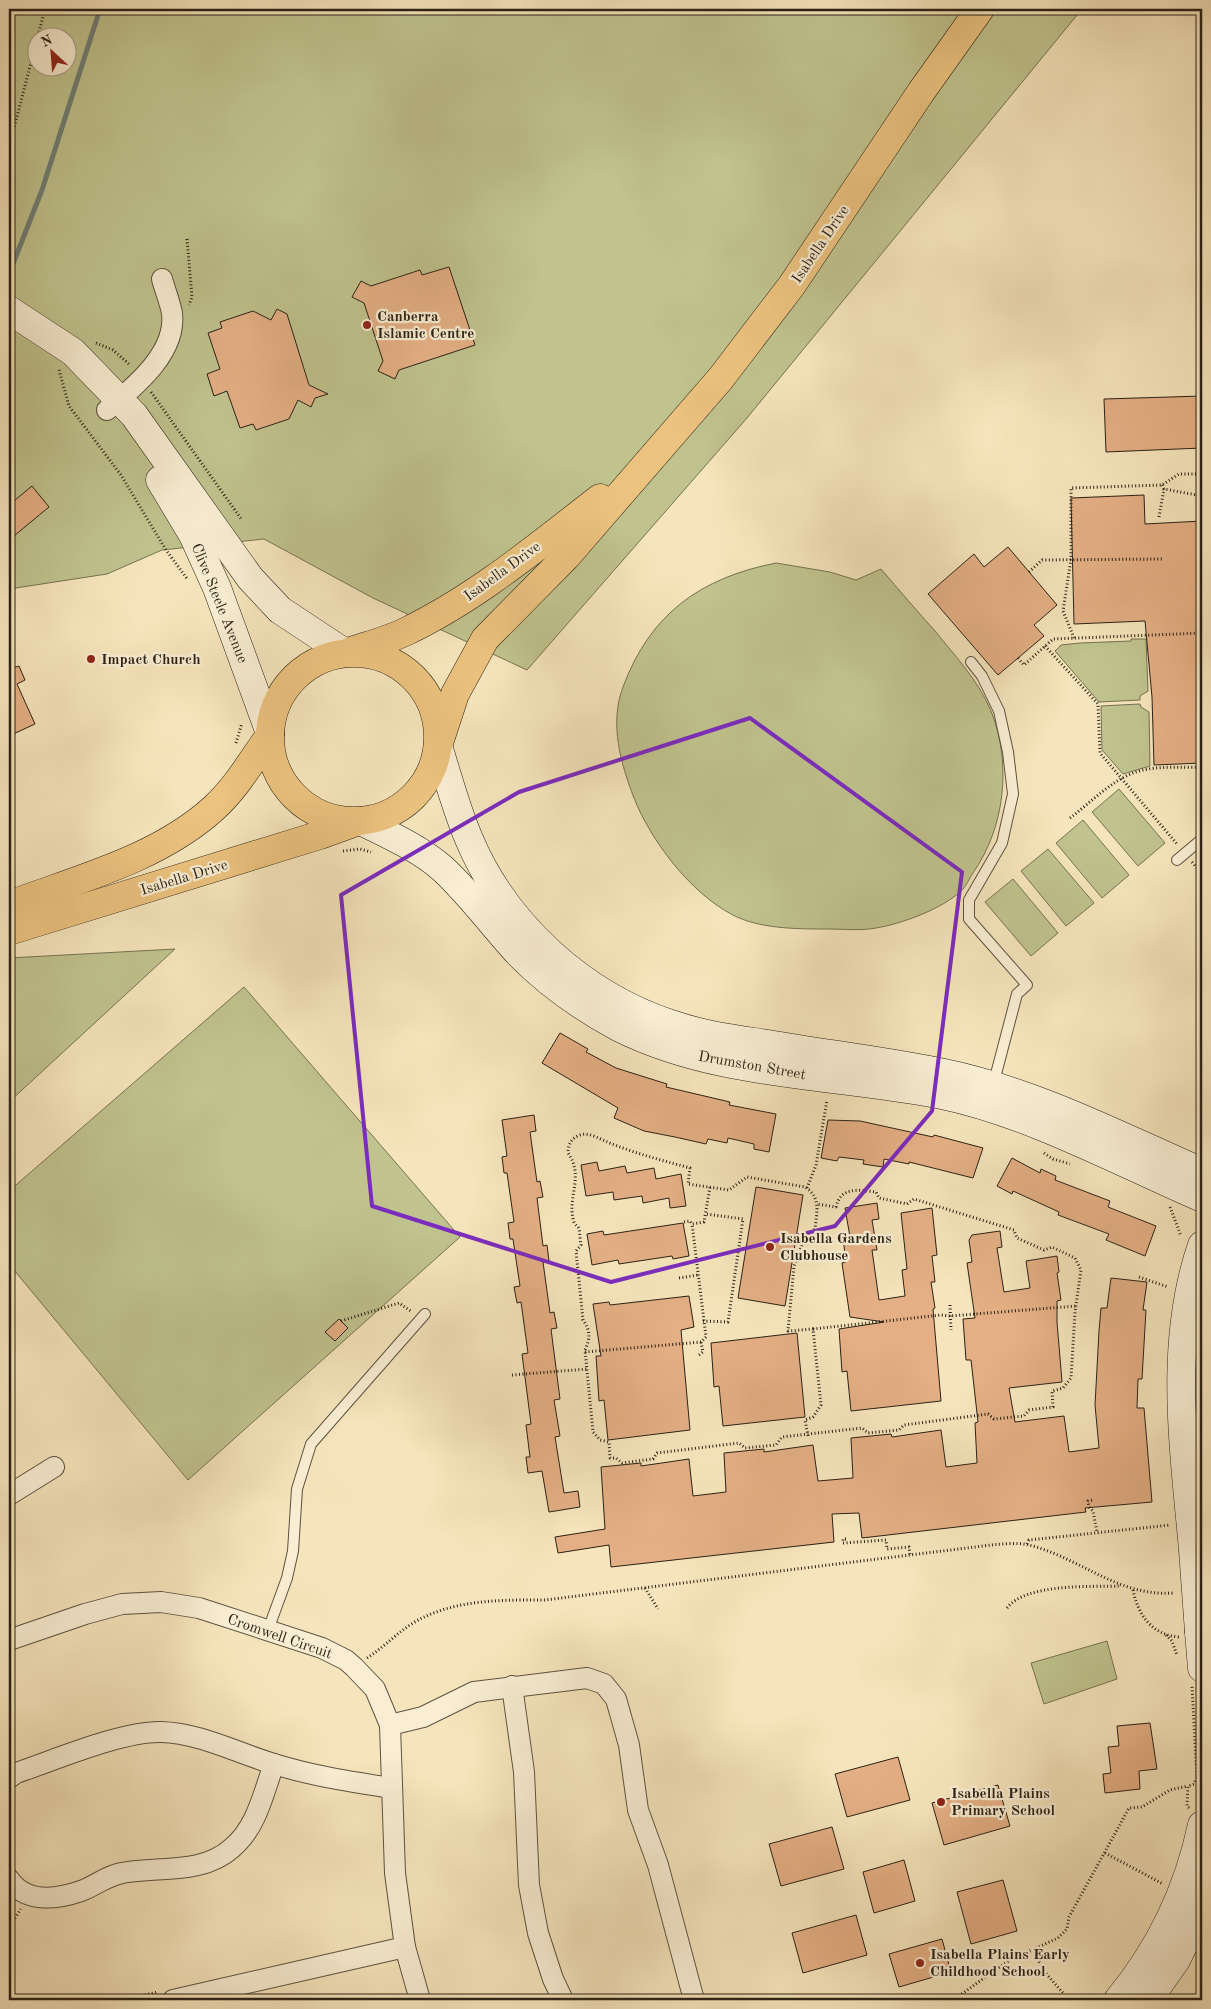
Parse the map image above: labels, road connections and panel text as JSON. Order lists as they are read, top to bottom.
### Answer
{
  "streets": {
    "main road": ["Isabella Drive"],
    "street": ["Clive Steele Avenue", "Drumston Street", "Cromwell Circuit"]
  },
  "crossings": [
    ["Isabella Drive", "Clive Steele Avenue"],
    ["Isabella Drive", "Drumston Street"],
    ["Clive Steele Avenue", "Drumston Street"]
  ],
  "places": [
    "Canberra Islamic Centre",
    "Impact Church",
    "Isabella Gardens Clubhouse",
    "Isabella Plains Primary School",
    "Isabella Plains Early Childhood School"
  ],
  "north": "top left"
}
